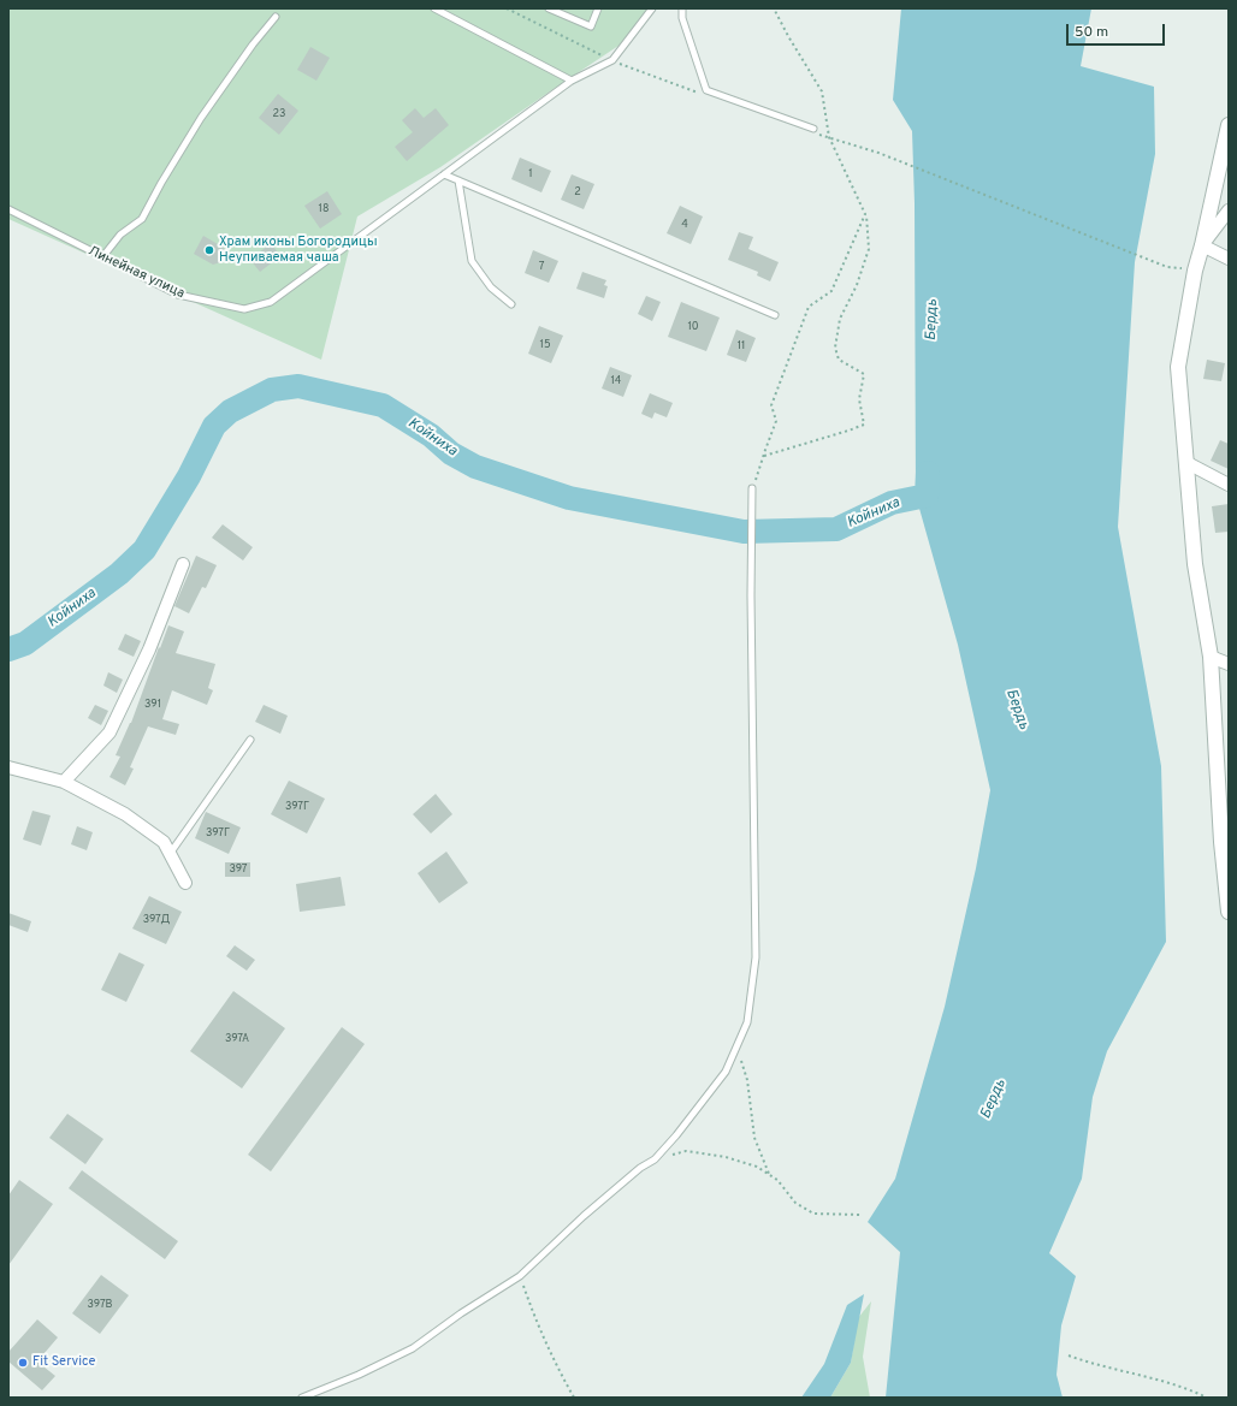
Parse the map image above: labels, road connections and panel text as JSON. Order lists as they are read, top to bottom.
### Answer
{
  "streets": {
    "lane": ["Линейная улица"]
  },
  "water": ["Бердь", "Койниха"],
  "places": ["Храм иконы Богородицы Неупиваемая чаша", "Fit Service"],
  "house_numbers": [
    "23",
    "1",
    "2",
    "18",
    "4",
    "7",
    "10",
    "15",
    "11",
    "14",
    "391",
    "397Г",
    "397Г",
    "397",
    "397Д",
    "397А",
    "397В"
  ],
  "scale_bar": "50 m"
}
